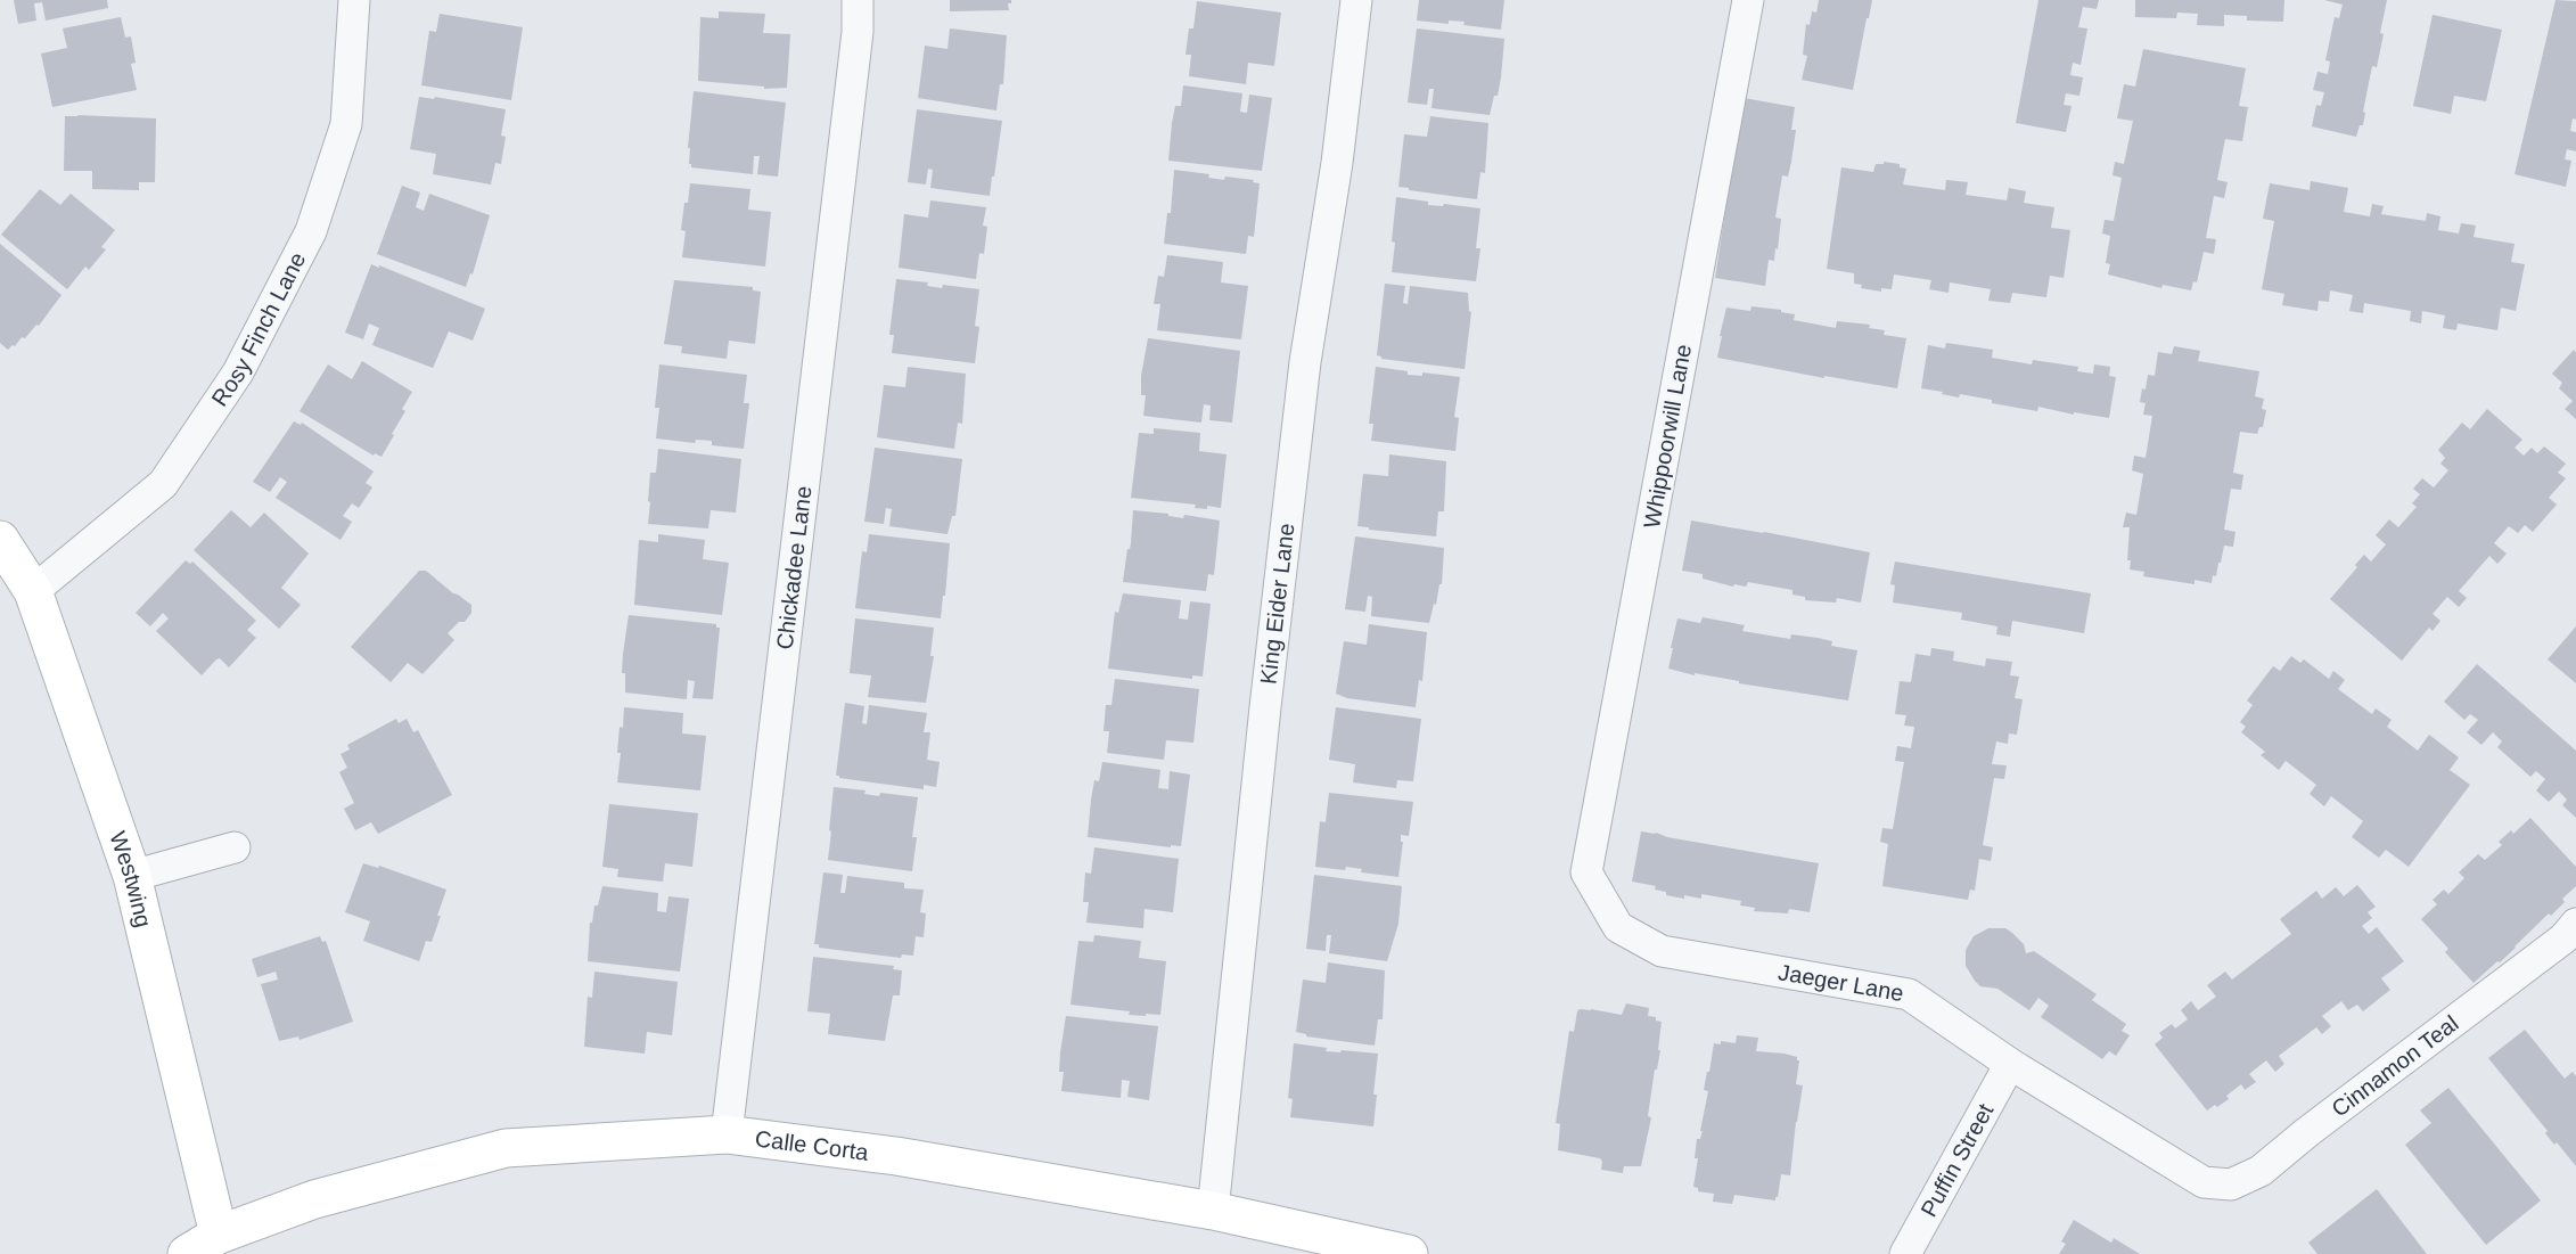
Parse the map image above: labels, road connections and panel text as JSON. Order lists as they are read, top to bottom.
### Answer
{
  "streets": {
    "street": [
      "Rosy Finch Lane",
      "Whippoorwill Lane",
      "Chickadee Lane",
      "King Eider Lane",
      "Westwing",
      "Jaeger Lane",
      "Cinnamon Teal",
      "Calle Corta",
      "Puffin Street"
    ]
  },
  "crossings": [
    ["Rosy Finch Lane", "Westwing"],
    ["Whippoorwill Lane", "Jaeger Lane"],
    ["Chickadee Lane", "Calle Corta"],
    ["King Eider Lane", "Calle Corta"],
    ["Westwing", "Calle Corta"],
    ["Jaeger Lane", "Cinnamon Teal"],
    ["Jaeger Lane", "Puffin Street"]
  ]
}
